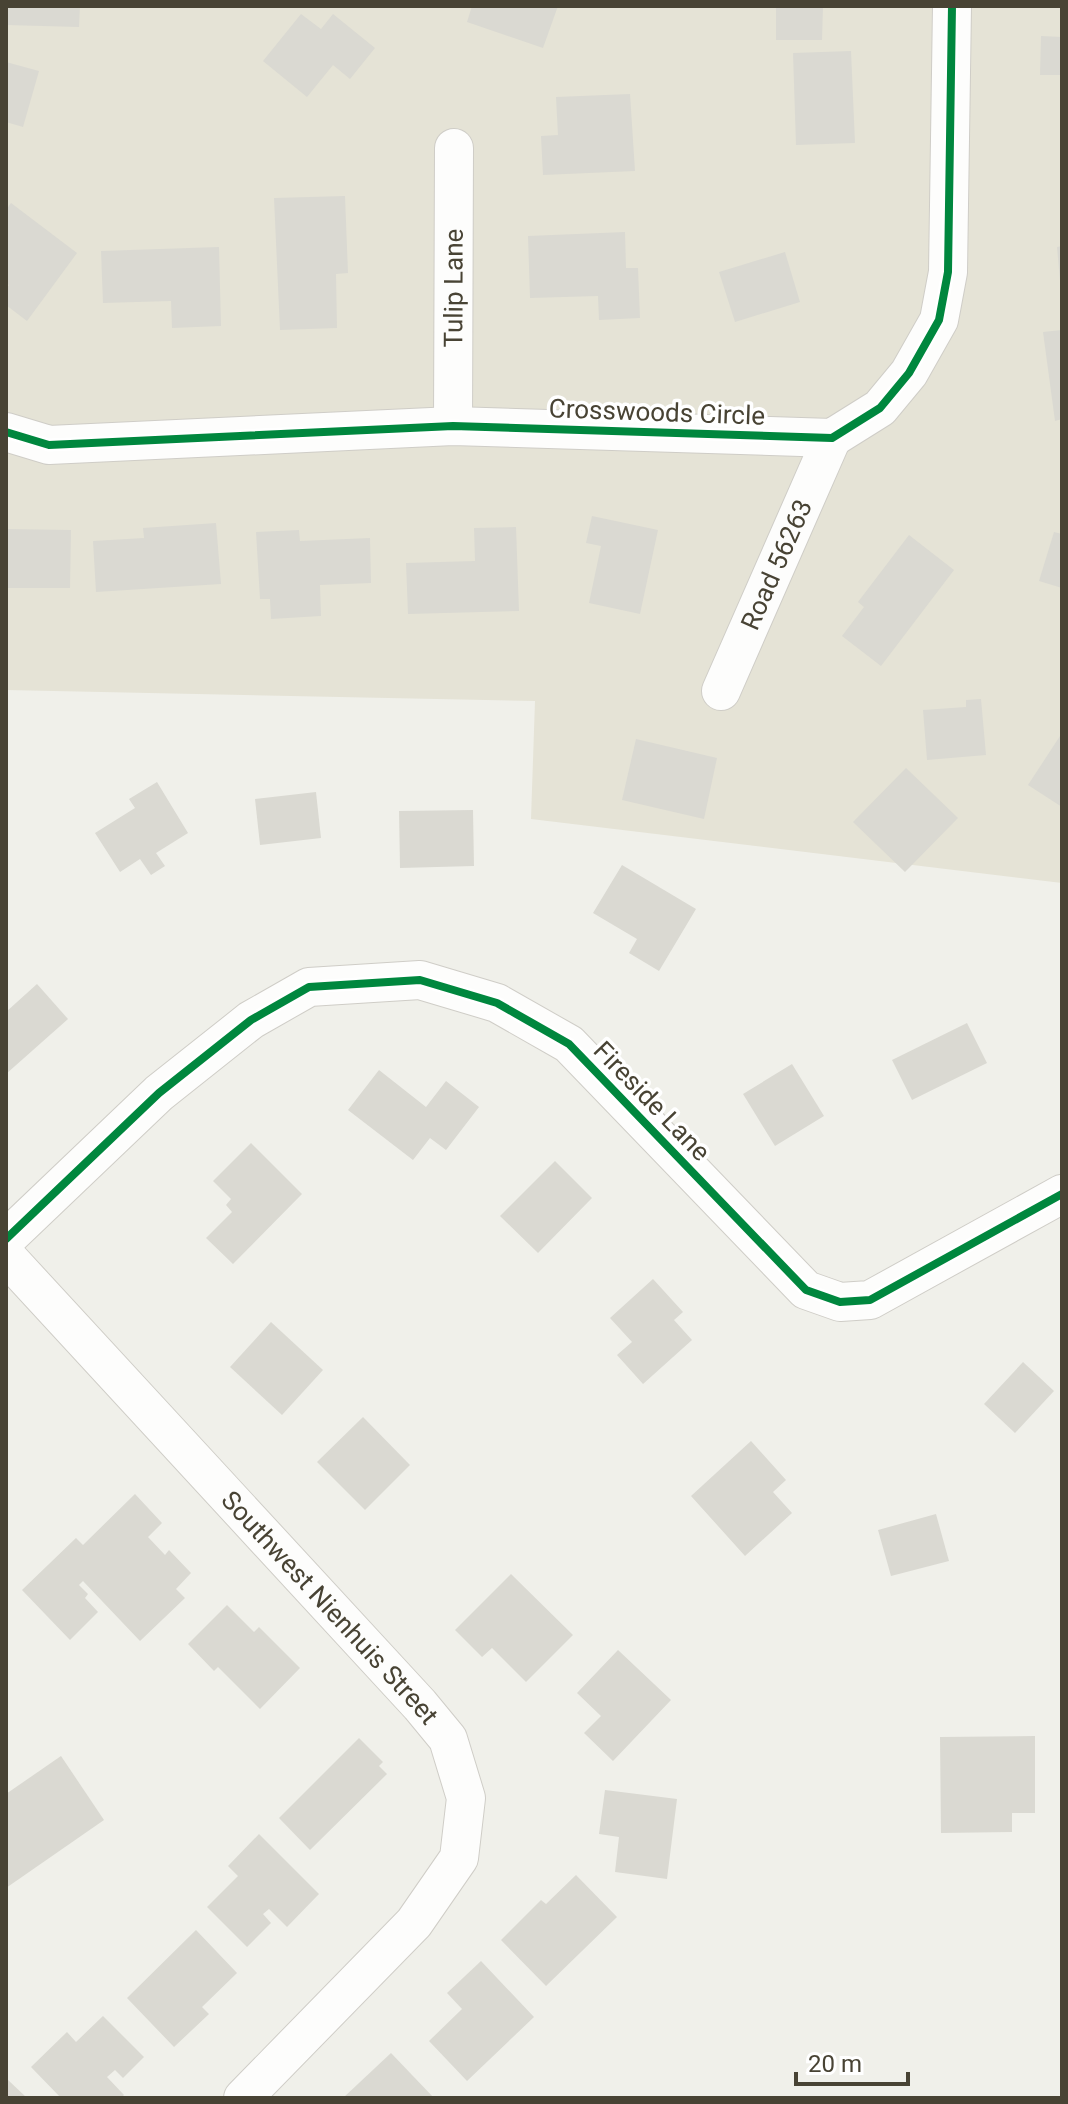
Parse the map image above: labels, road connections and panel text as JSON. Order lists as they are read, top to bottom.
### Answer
{
  "streets": {
    "street": [
      "Tulip Lane",
      "Crosswoods Circle",
      "Road 56263",
      "Fireside Lane",
      "Southwest Nienhuis Street"
    ]
  },
  "crossings": [
    ["Tulip Lane", "Crosswoods Circle"],
    ["Crosswoods Circle", "Road 56263"]
  ],
  "scale_bar": "20 m"
}
